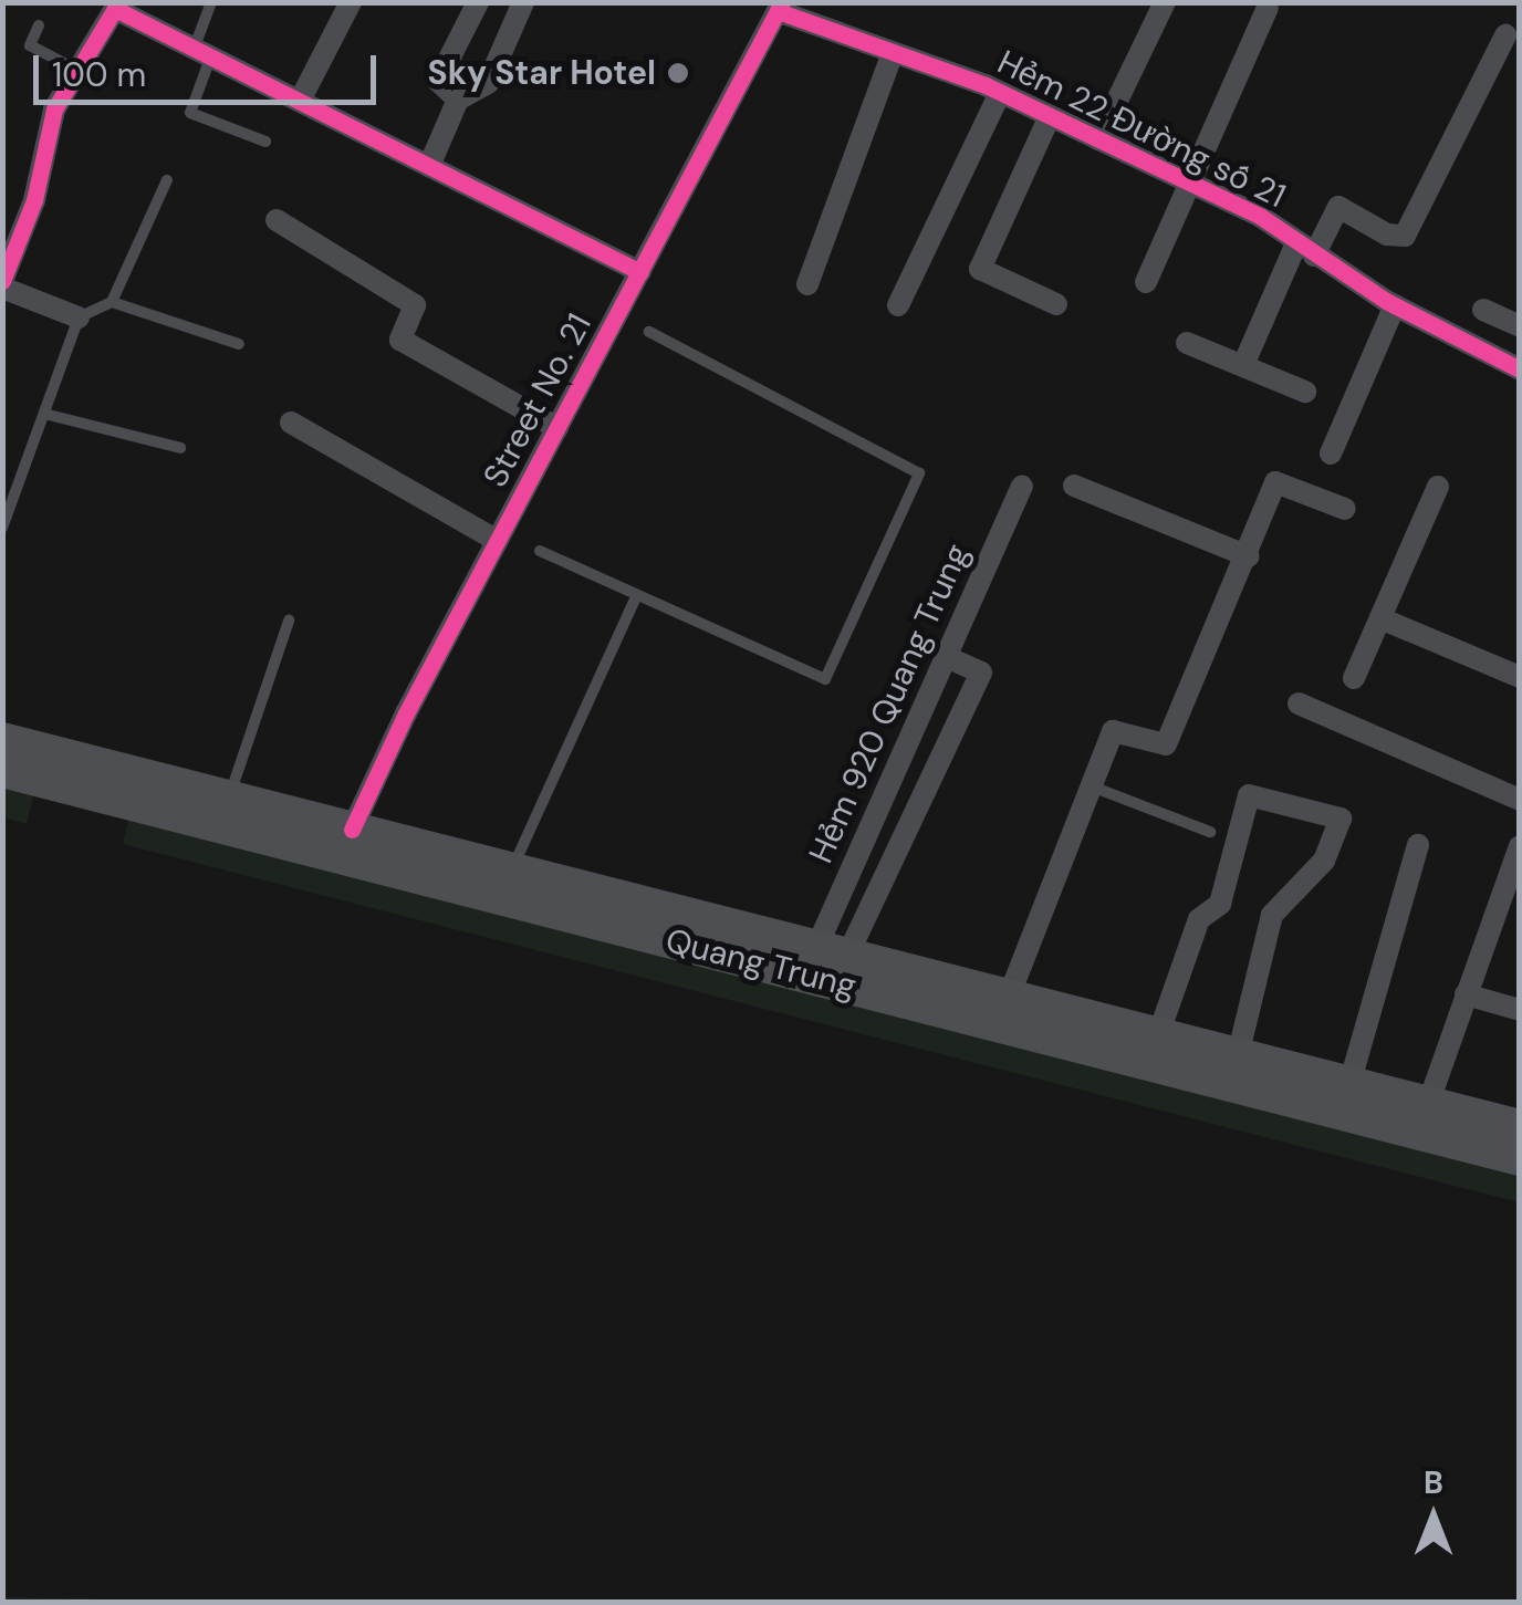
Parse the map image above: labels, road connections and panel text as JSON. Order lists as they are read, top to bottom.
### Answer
{
  "streets": {
    "main road": ["Quang Trung"],
    "street": ["Hẻm 22 Đường số 21", "Street No. 21", "Hẻm 920 Quang Trung"]
  },
  "crossings": [
    ["Hẻm 22 Đường số 21", "Street No. 21"],
    ["Street No. 21", "Quang Trung"],
    ["Hẻm 920 Quang Trung", "Quang Trung"]
  ],
  "places": ["Sky Star Hotel"],
  "scale_bar": "100 m",
  "north": "top"
}
